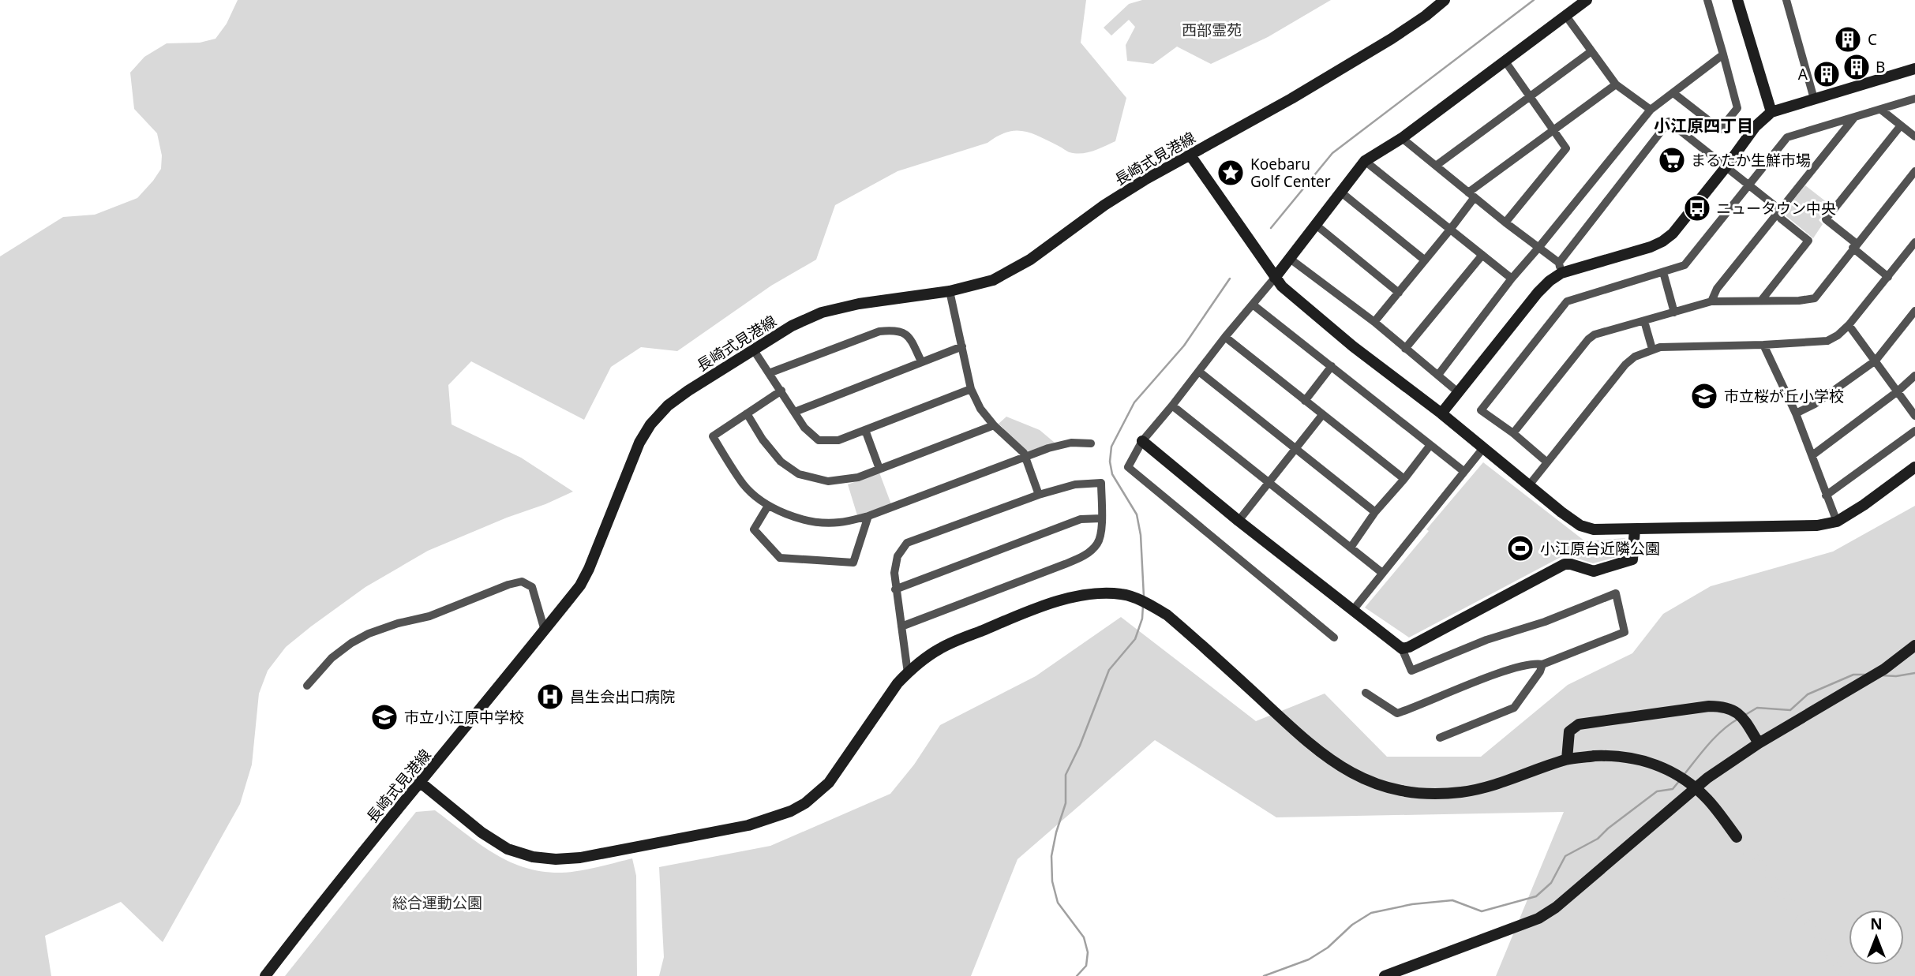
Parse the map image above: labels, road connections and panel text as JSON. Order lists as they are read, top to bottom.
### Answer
{
  "streets": {
    "street": ["長崎式見港線"]
  },
  "districts": ["小江原四丁目"],
  "parks": ["西部霊苑", "総合運動公園"],
  "places": {
    "building": ["C", "B", "A"],
    "supermarket": ["まるたか生鮮市場"],
    "place": ["Koebaru Golf Center"],
    "bus stop": ["ニュータウン中央"],
    "school or university": ["市立桜が丘小学校", "市立小江原中学校"],
    "sports": ["小江原台近隣公園"],
    "hospital": ["昌生会出口病院"]
  },
  "north": "top"
}
